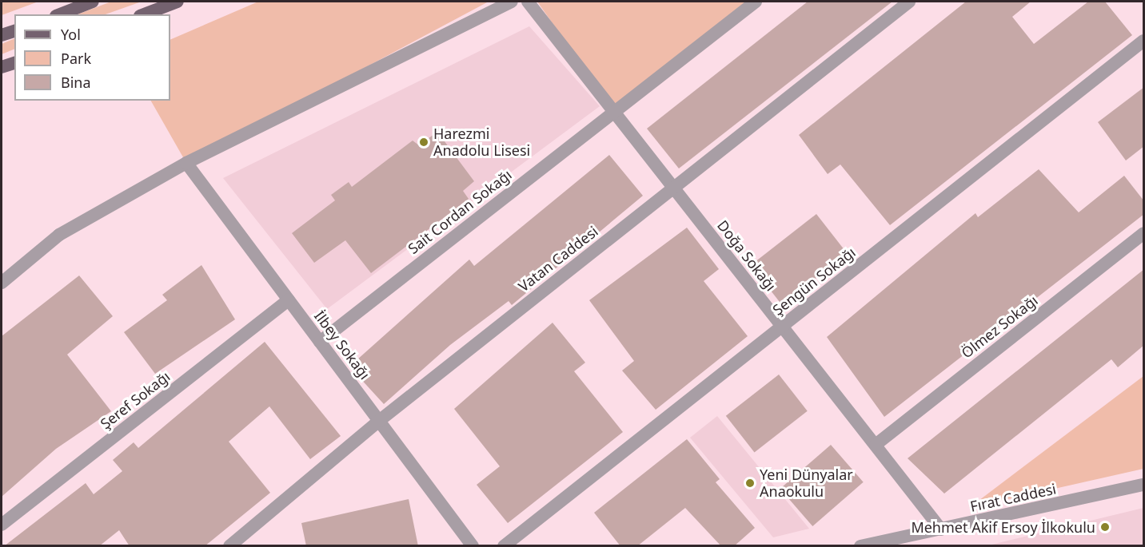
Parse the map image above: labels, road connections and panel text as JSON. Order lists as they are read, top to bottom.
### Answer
{
  "streets": {
    "street": [
      "Sait Cordan Sokağı",
      "Doğa Sokağı",
      "Vatan Caddesi",
      "Şengün Sokağı",
      "Ölmez Sokağı",
      "İlbey Sokağı",
      "Şeref Sokağı",
      "Fırat Caddesi"
    ]
  },
  "crossings": [
    ["Sait Cordan Sokağı", "Doğa Sokağı"],
    ["Sait Cordan Sokağı", "İlbey Sokağı"],
    ["Doğa Sokağı", "Vatan Caddesi"],
    ["Doğa Sokağı", "Şengün Sokağı"],
    ["Doğa Sokağı", "Ölmez Sokağı"],
    ["Doğa Sokağı", "Fırat Caddesi"],
    ["Vatan Caddesi", "İlbey Sokağı"],
    ["İlbey Sokağı", "Şeref Sokağı"]
  ],
  "places": ["Harezmi Anadolu Lisesi", "Yeni Dünyalar Anaokulu", "Mehmet Akif Ersoy İlkokulu"],
  "legend": ["Yol", "Park", "Bina"]
}
